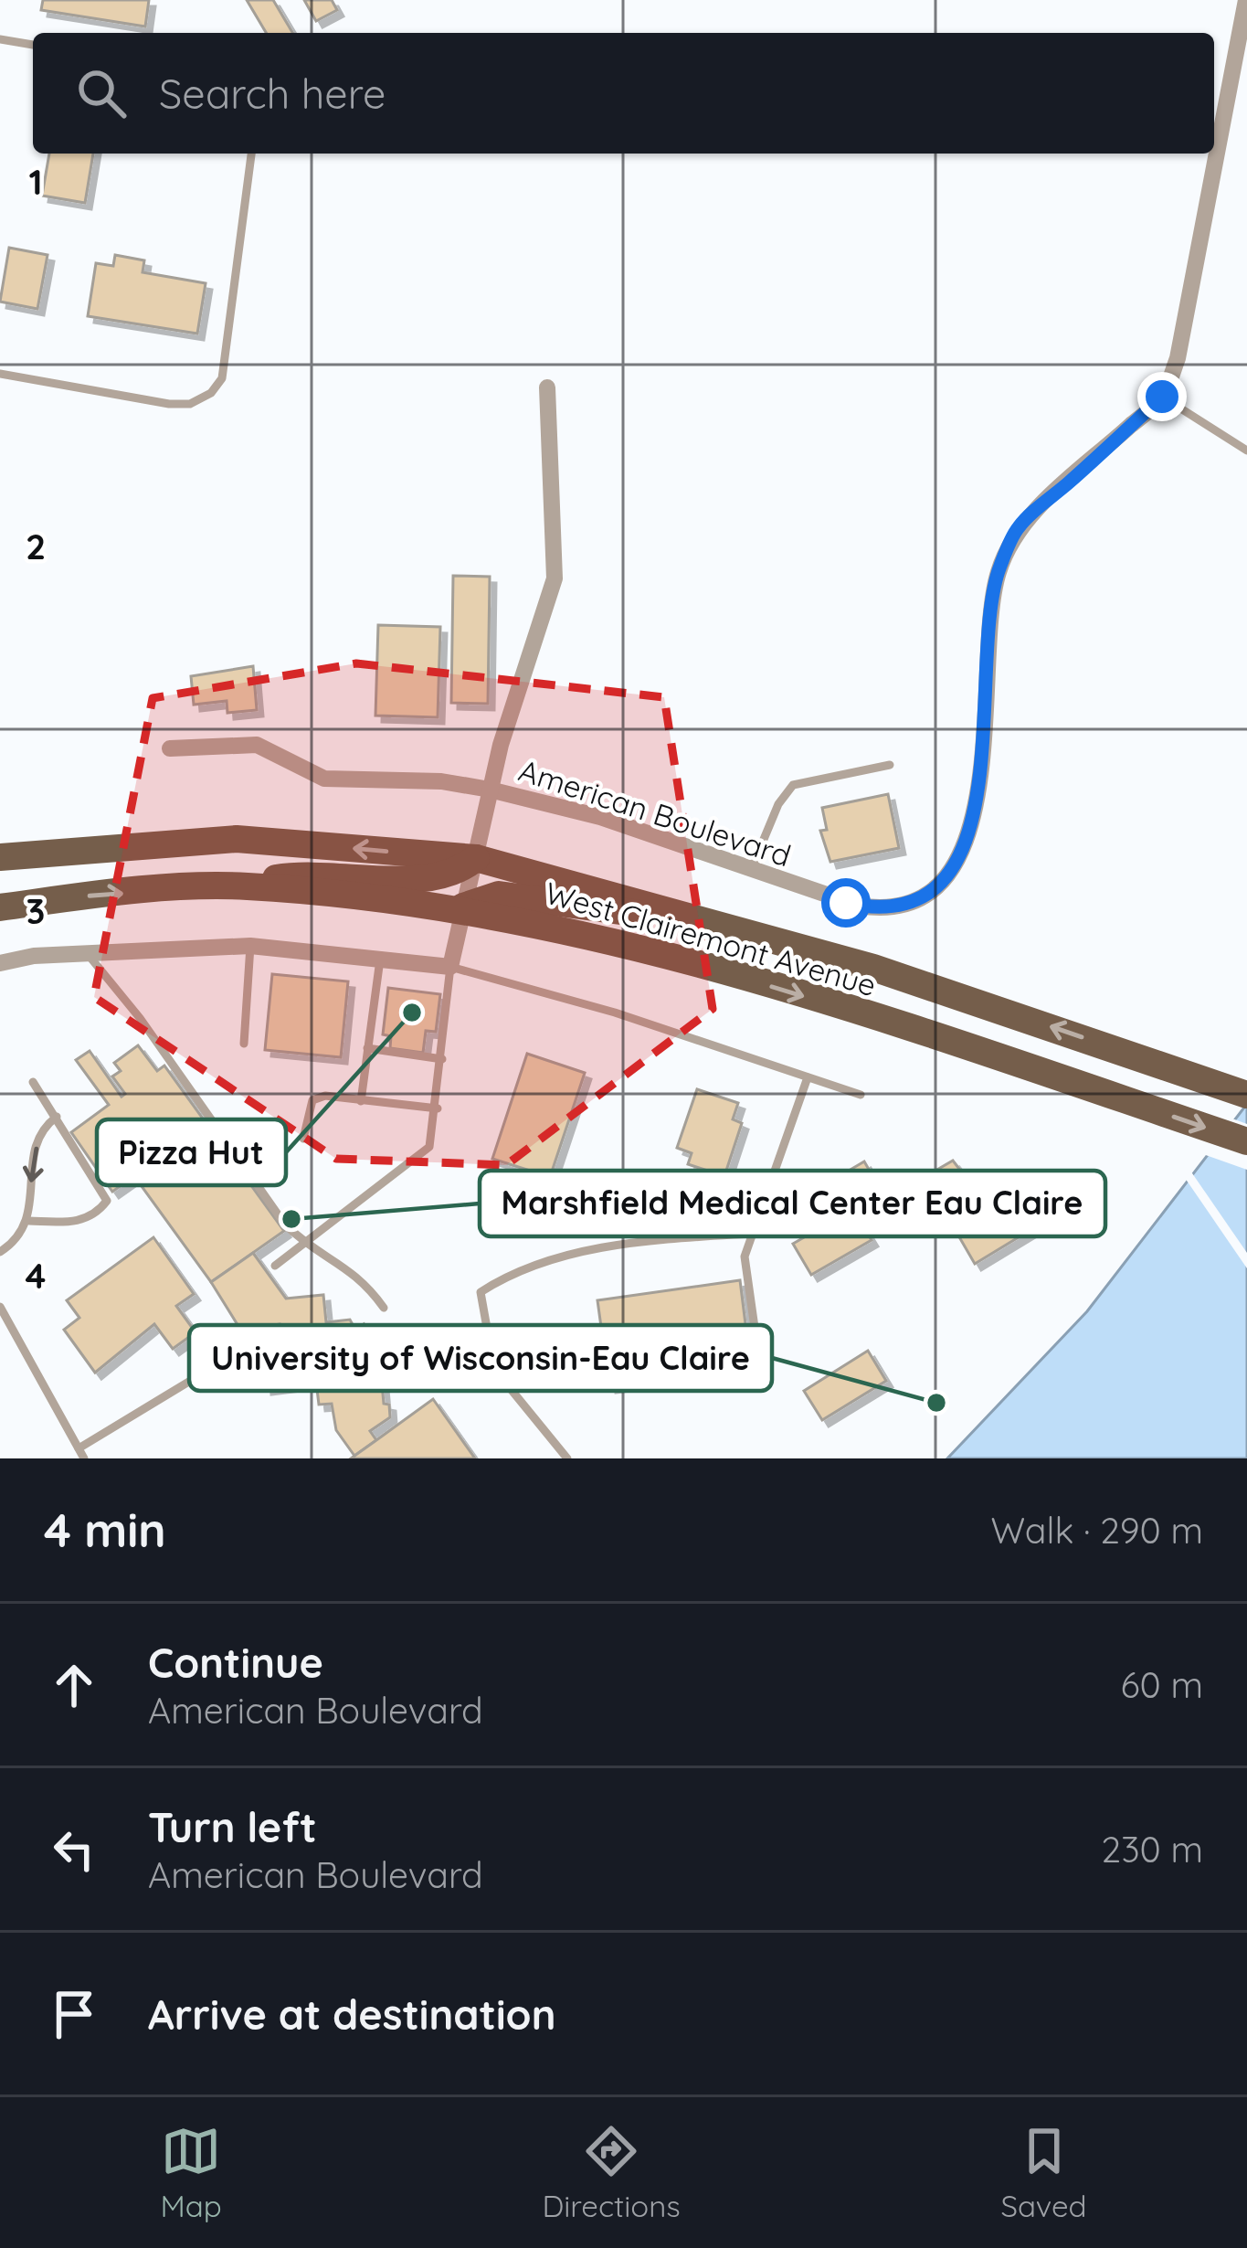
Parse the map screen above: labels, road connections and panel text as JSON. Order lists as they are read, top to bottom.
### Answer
{
  "streets": {
    "main road": ["West Clairemont Avenue"],
    "street": ["American Boulevard"]
  },
  "places": ["Pizza Hut", "Marshfield Medical Center Eau Claire", "University of Wisconsin-Eau Claire"],
  "page": {
    "search": "Search here",
    "heading": ["4 min", "Walk · 290 m"],
    "list": [
      ["Continue", "American Boulevard", "60 m"],
      ["Turn left", "American Boulevard", "230 m"],
      "Arrive at destination"
    ],
    "nav": ["Map", "Directions", "Saved"]
  },
  "grid": {
    "rows": [
      "1",
      "2",
      "3",
      "4"
    ]
  }
}
